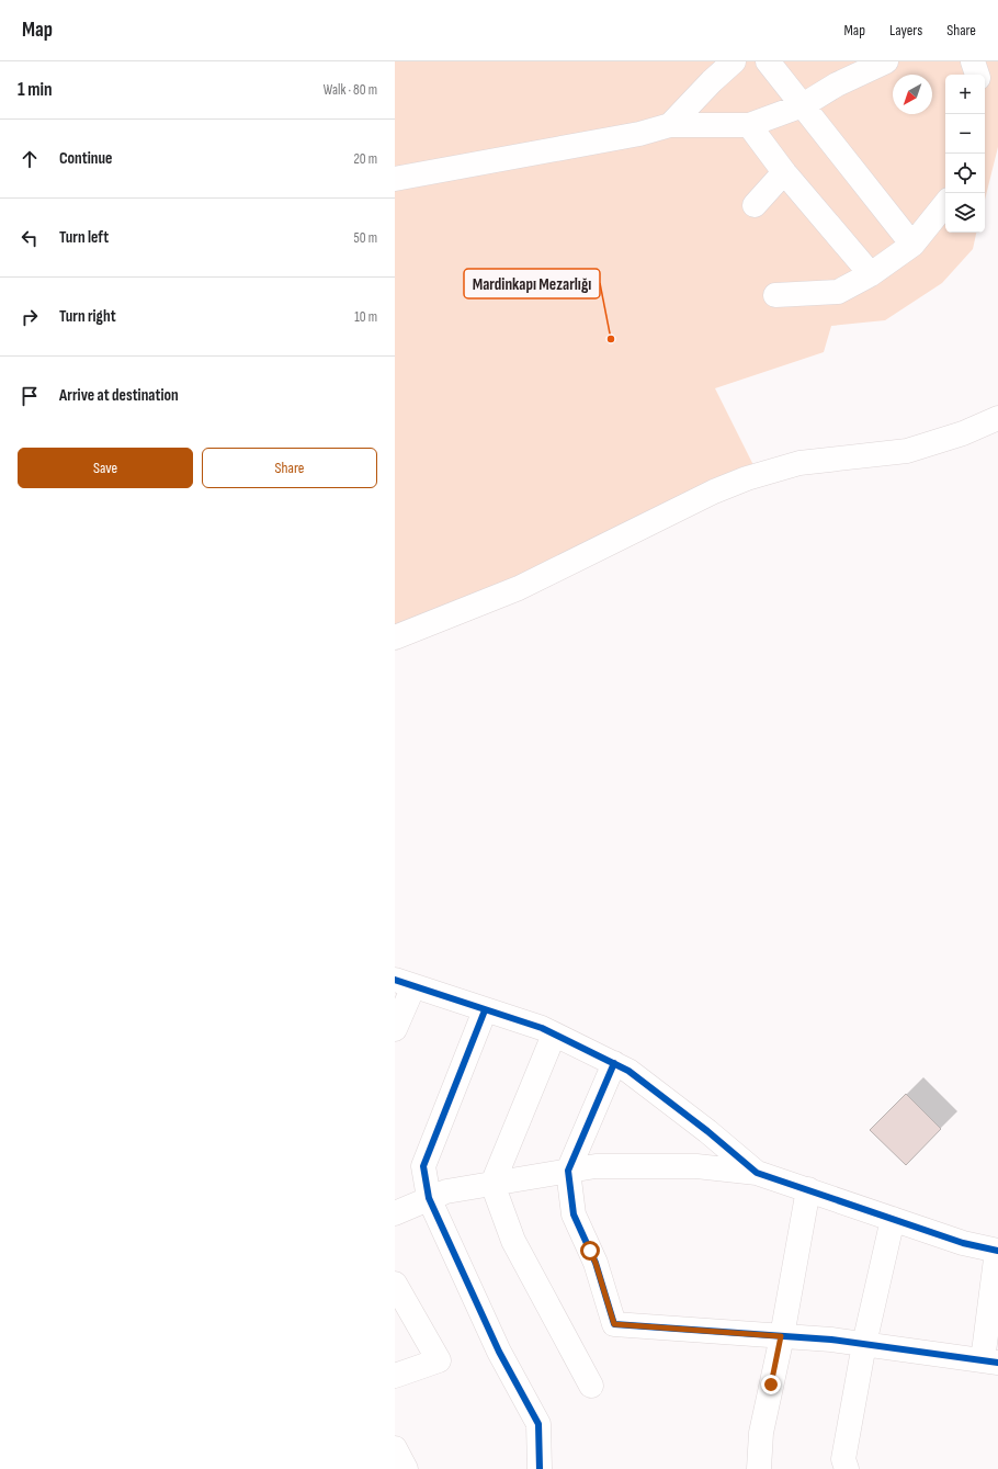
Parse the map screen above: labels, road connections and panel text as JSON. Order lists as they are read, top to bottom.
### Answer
{
  "places": ["Mardinkapı Mezarlığı"],
  "north": "bottom left",
  "page": {
    "header": "Map",
    "nav": ["Map", "Layers", "Share"],
    "heading": ["1 min", "Walk · 80 m"],
    "map_buttons": ["+", "−"],
    "list": [
      ["Continue", "20 m"],
      ["Turn left", "50 m"],
      ["Turn right", "10 m"],
      "Arrive at destination"
    ],
    "buttons": ["Save", "Share"]
  }
}
